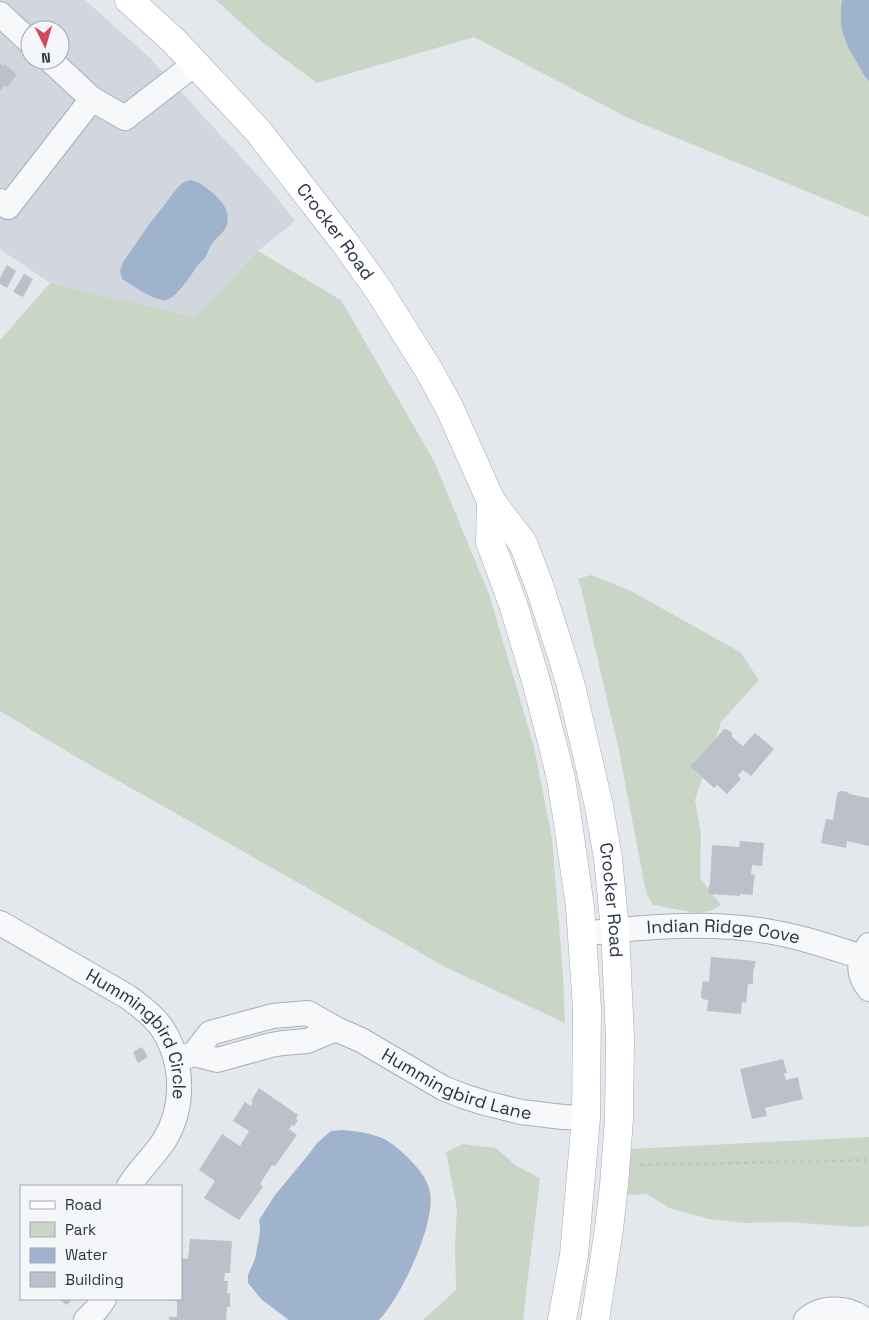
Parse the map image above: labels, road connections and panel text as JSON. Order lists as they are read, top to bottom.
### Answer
{
  "streets": {
    "main road": ["Crocker Road"],
    "street": ["Indian Ridge Cove", "Hummingbird Circle", "Hummingbird Lane"]
  },
  "crossings": [
    ["Crocker Road", "Indian Ridge Cove"],
    ["Crocker Road", "Hummingbird Lane"],
    ["Hummingbird Circle", "Hummingbird Lane"]
  ],
  "legend": [
    "Road",
    "Park",
    "Water",
    "Building"
  ],
  "north": "bottom"
}
